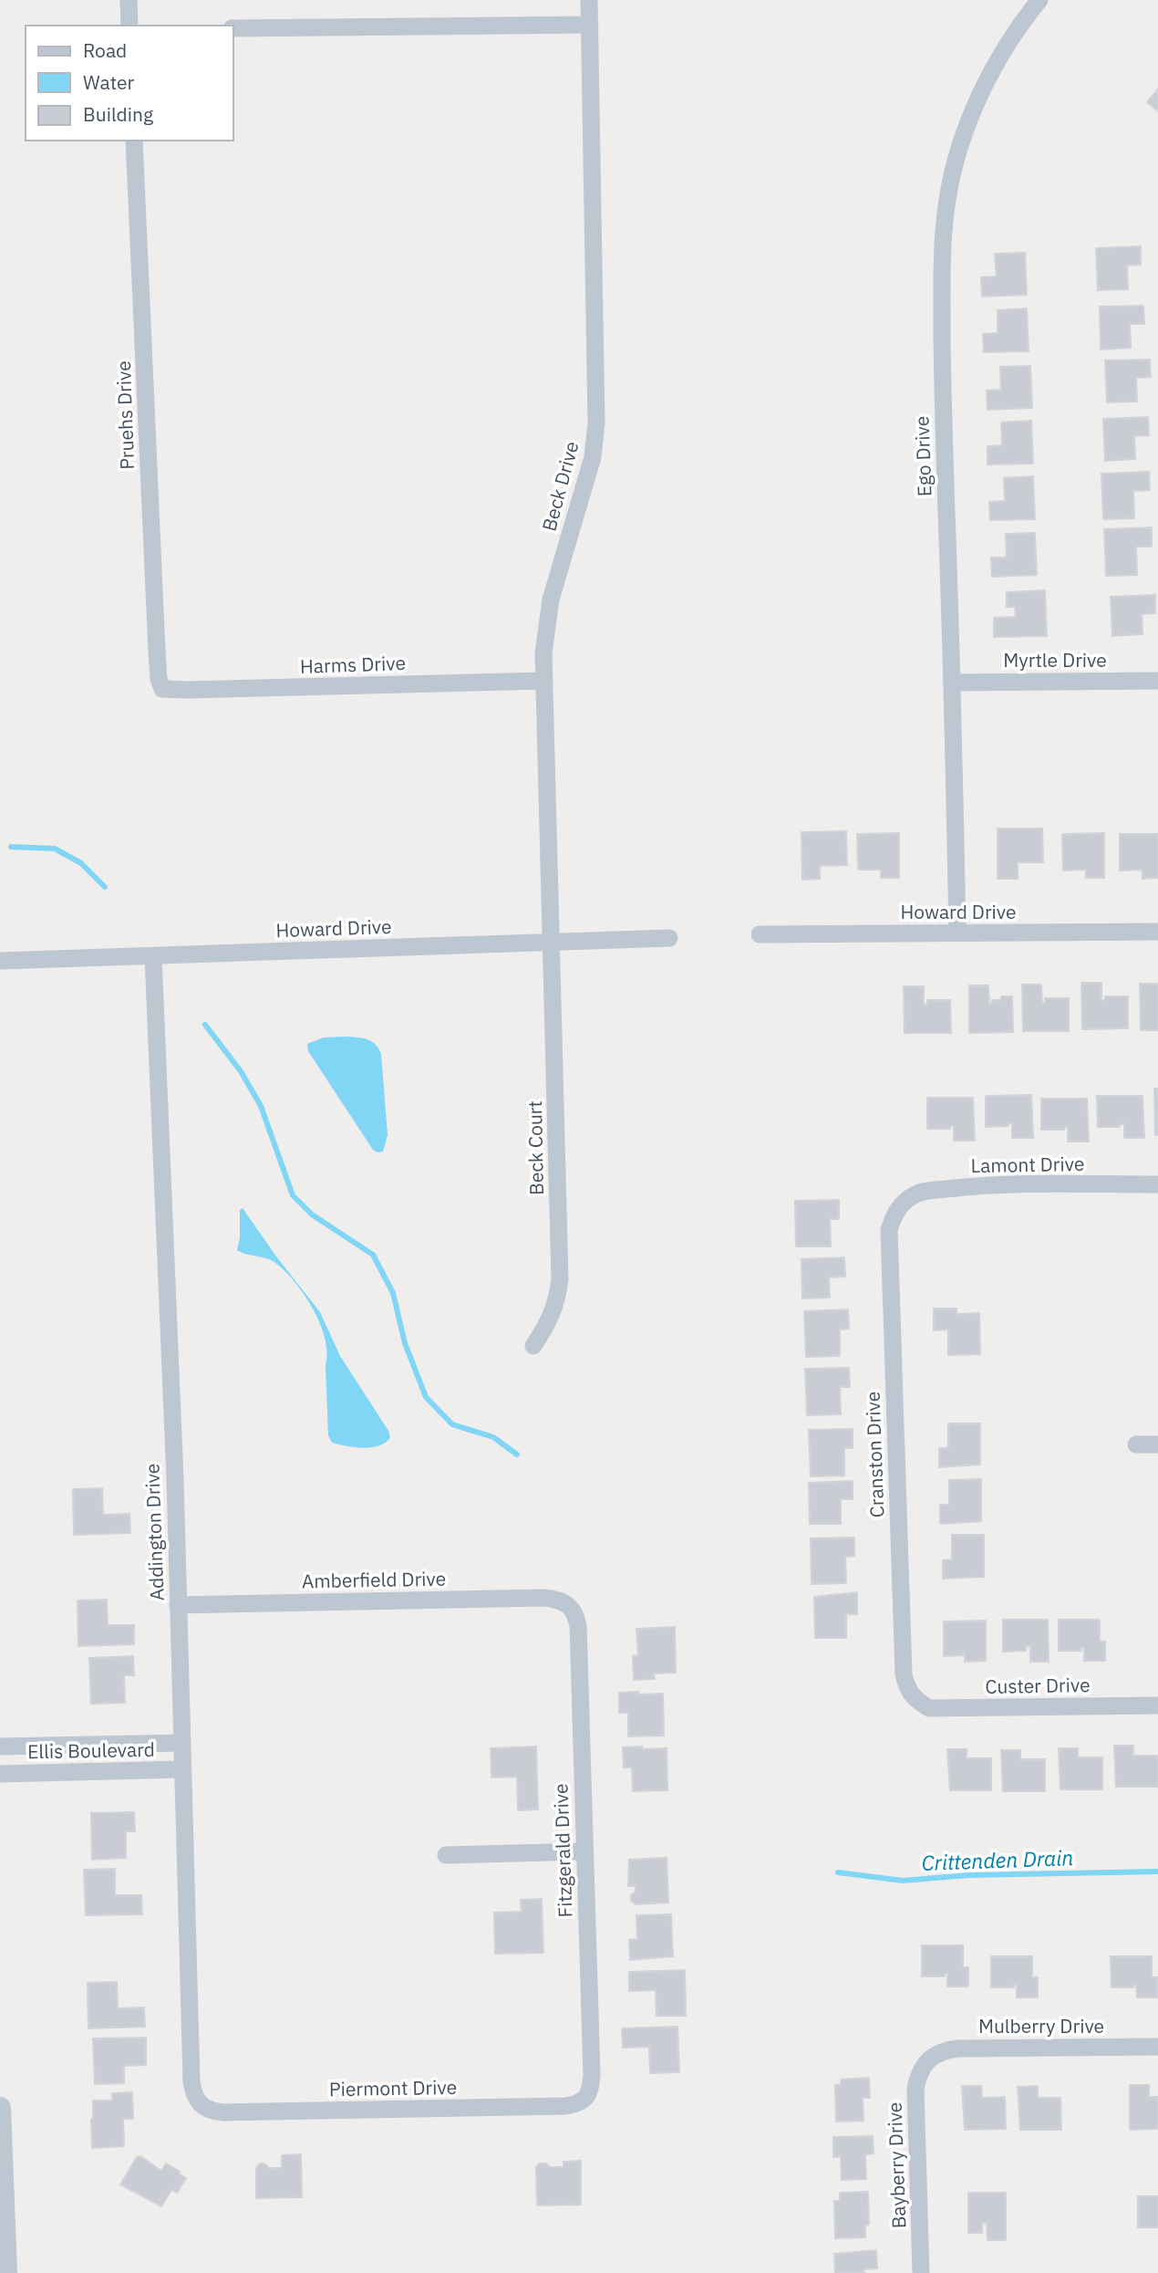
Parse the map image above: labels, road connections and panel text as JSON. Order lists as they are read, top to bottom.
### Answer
{
  "streets": {
    "street": [
      "Pruehs Drive",
      "Ego Drive",
      "Beck Drive",
      "Myrtle Drive",
      "Harms Drive",
      "Howard Drive",
      "Beck Court",
      "Lamont Drive",
      "Cranston Drive",
      "Addington Drive",
      "Amberfield Drive",
      "Custer Drive",
      "Ellis Boulevard",
      "Fitzgerald Drive",
      "Mulberry Drive",
      "Piermont Drive",
      "Bayberry Drive"
    ]
  },
  "crossings": [
    ["Pruehs Drive", "Harms Drive"],
    ["Ego Drive", "Myrtle Drive"],
    ["Ego Drive", "Howard Drive"],
    ["Beck Drive", "Harms Drive"],
    ["Beck Drive", "Howard Drive"],
    ["Beck Drive", "Beck Court"],
    ["Howard Drive", "Beck Court"],
    ["Howard Drive", "Addington Drive"],
    ["Lamont Drive", "Cranston Drive"],
    ["Cranston Drive", "Custer Drive"],
    ["Addington Drive", "Amberfield Drive"],
    ["Addington Drive", "Ellis Boulevard"],
    ["Addington Drive", "Piermont Drive"],
    ["Amberfield Drive", "Fitzgerald Drive"],
    ["Fitzgerald Drive", "Piermont Drive"],
    ["Mulberry Drive", "Bayberry Drive"]
  ],
  "water": ["Crittenden Drain"],
  "legend": ["Road", "Water", "Building"]
}
